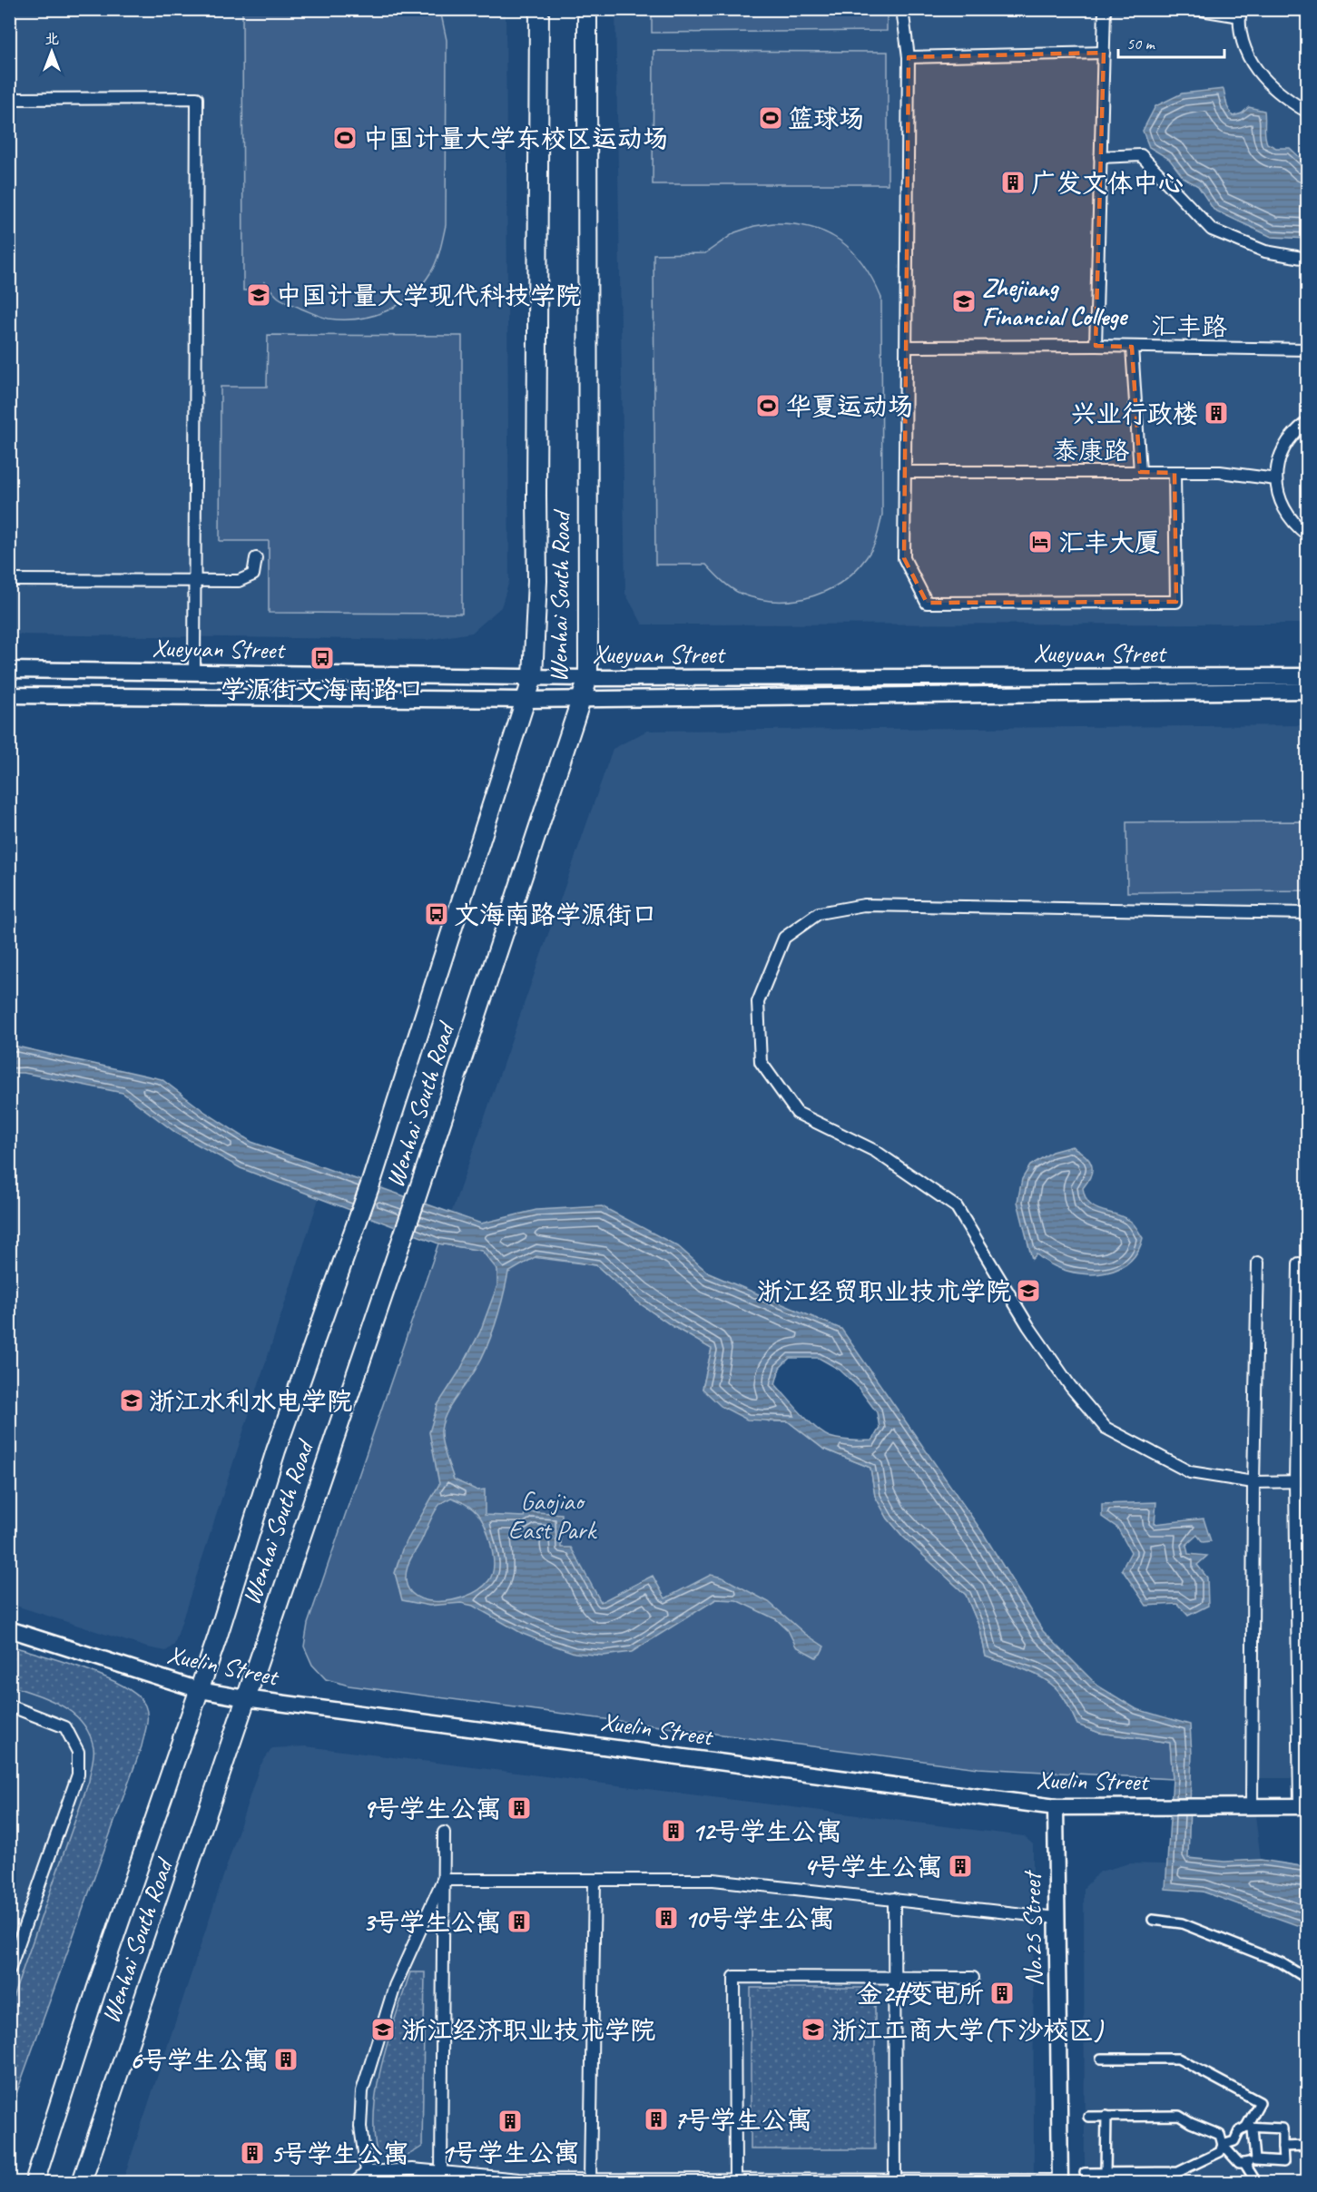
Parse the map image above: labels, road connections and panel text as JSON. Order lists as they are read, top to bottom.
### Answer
{
  "streets": {
    "main road": [
      "Wenhai South Road",
      "Xueyuan Street",
      "Xuelin Street",
      "No.25 Street"
    ],
    "street": ["汇丰路", "泰康路"]
  },
  "crossings": [
    ["Wenhai South Road", "Xueyuan Street"],
    ["Wenhai South Road", "Xuelin Street"],
    ["Xuelin Street", "No.25 Street"]
  ],
  "parks": ["Gaojiao East Park"],
  "places": {
    "sports": ["篮球场", "中国计量大学东校区运动场", "华夏运动场"],
    "building": [
      "广发文体中心",
      "兴业行政楼",
      "9号学生公寓",
      "12号学生公寓",
      "4号学生公寓",
      "10号学生公寓",
      "3号学生公寓",
      "金2#变电所",
      "6号学生公寓",
      "7号学生公寓",
      "1号学生公寓",
      "5号学生公寓"
    ],
    "school or university": [
      "中国计量大学现代科技学院",
      "Zhejiang Financial College",
      "浙江经贸职业技术学院",
      "浙江水利水电学院",
      "浙江经济职业技术学院",
      "浙江工商大学(下沙校区)"
    ],
    "hotel": ["汇丰大厦"],
    "bus stop": ["学源街文海南路口", "文海南路学源街口"]
  },
  "scale_bar": "50 m",
  "north": "top"
}
